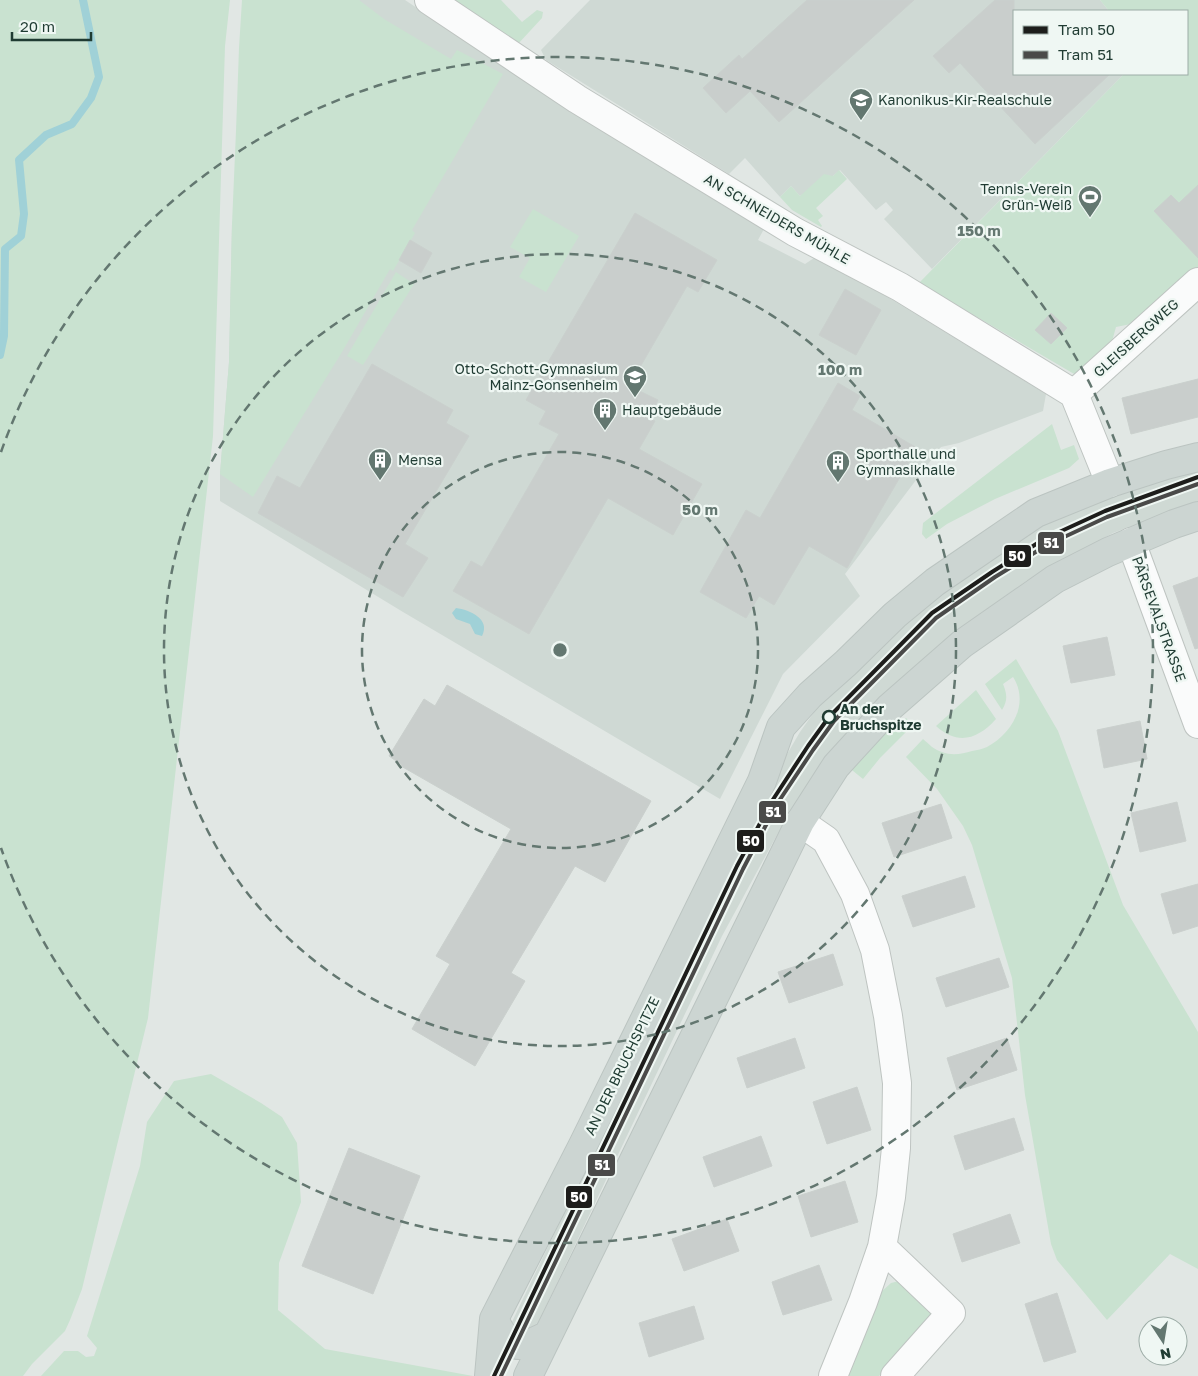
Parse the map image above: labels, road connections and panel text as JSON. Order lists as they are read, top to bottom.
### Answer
{
  "streets": {
    "main road": ["AN DER BRUCHSPITZE"],
    "street": ["AN SCHNEIDERS MÜHLE", "GLEISBERGWEG", "PARSEVALSTRASSE"]
  },
  "crossings": [
    ["AN SCHNEIDERS MÜHLE", "GLEISBERGWEG"]
  ],
  "places": {
    "school or university": ["Kanonikus-Kir-Realschule", "Otto-Schott-Gymnasium Mainz-Gonsenheim"],
    "sports": ["Tennis-Verein Grün-Weiß"],
    "building": ["Hauptgebäude", "Mensa", "Sporthalle und Gymnasikhalle"],
    "other": ["An der Bruchspitze"]
  },
  "lines": ["tram line 50", "tram line 51"],
  "legend": ["Tram 50", "Tram 51"],
  "scale_bar": "20 m",
  "north": "bottom",
  "rings": ["150 m", "100 m", "50 m"]
}
